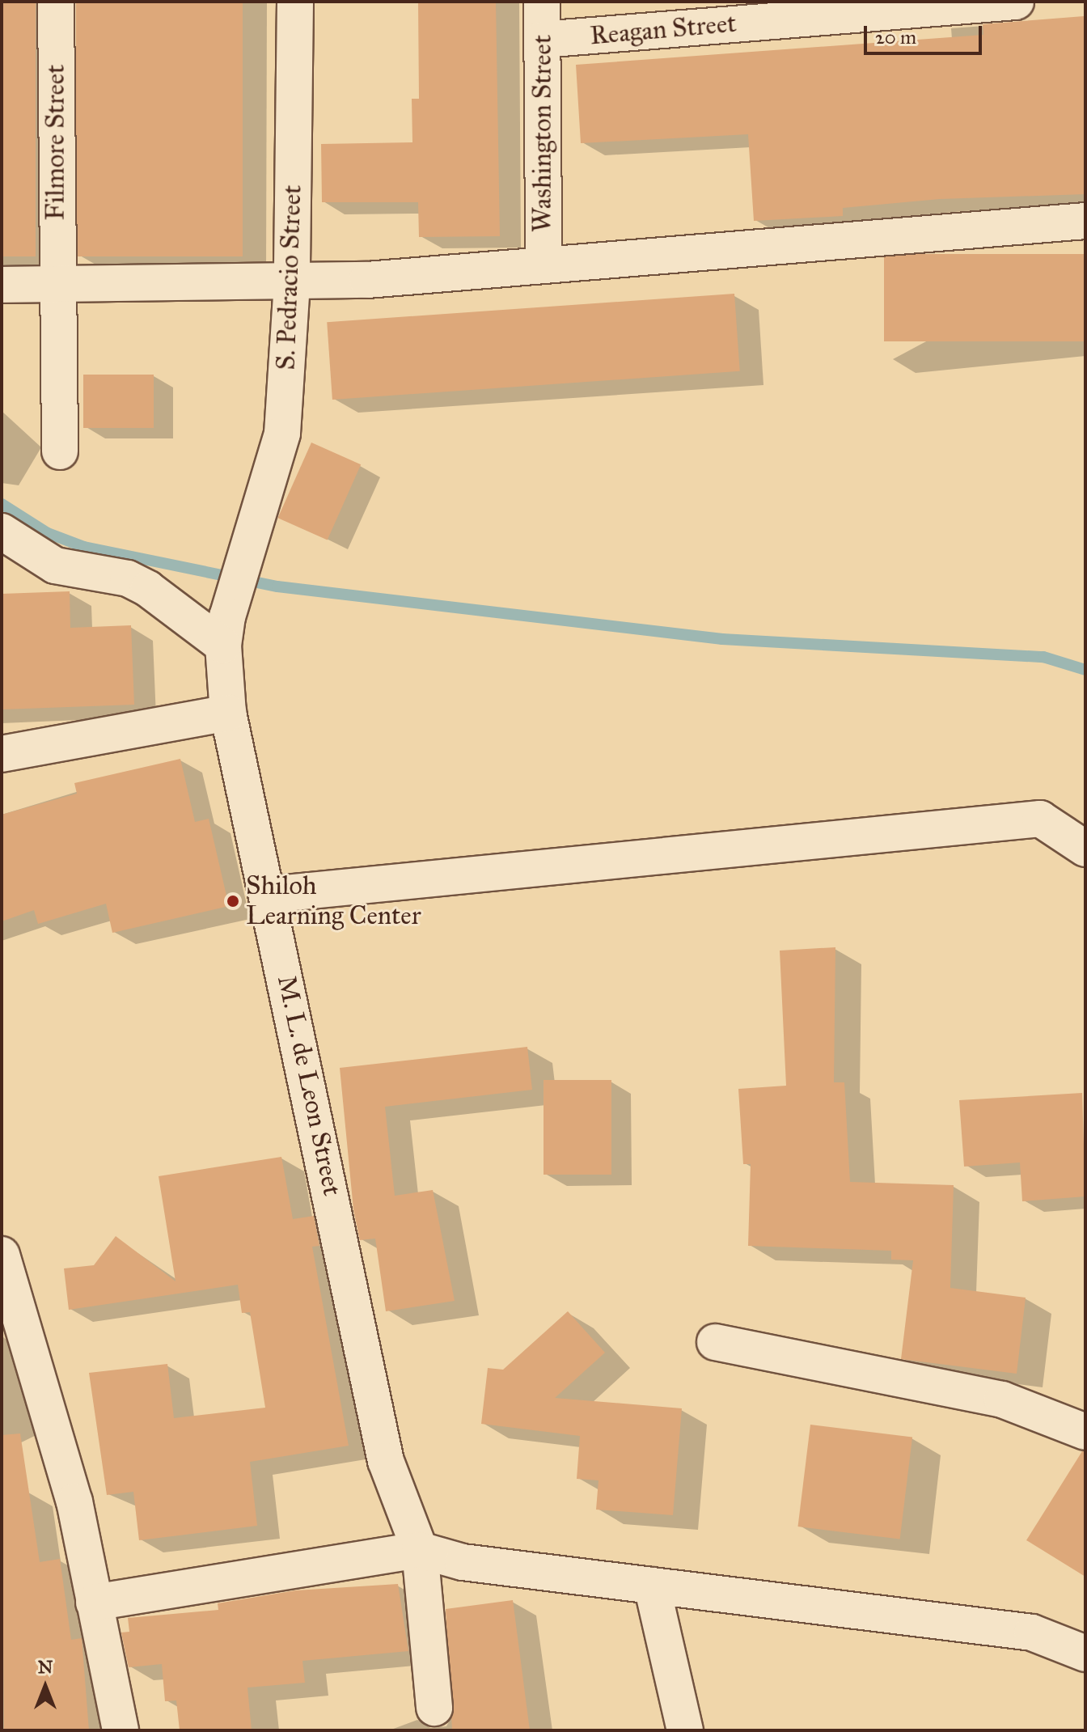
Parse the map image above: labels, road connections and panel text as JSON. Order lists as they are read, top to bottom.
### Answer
{
  "streets": {
    "street": [
      "Reagan Street",
      "Washington Street",
      "Filmore Street",
      "S. Pedracio Street",
      "M. L. de Leon Street"
    ]
  },
  "crossings": [
    ["Reagan Street", "Washington Street"],
    ["S. Pedracio Street", "M. L. de Leon Street"]
  ],
  "places": ["Shiloh Learning Center"],
  "scale_bar": "20 m",
  "north": "top"
}
